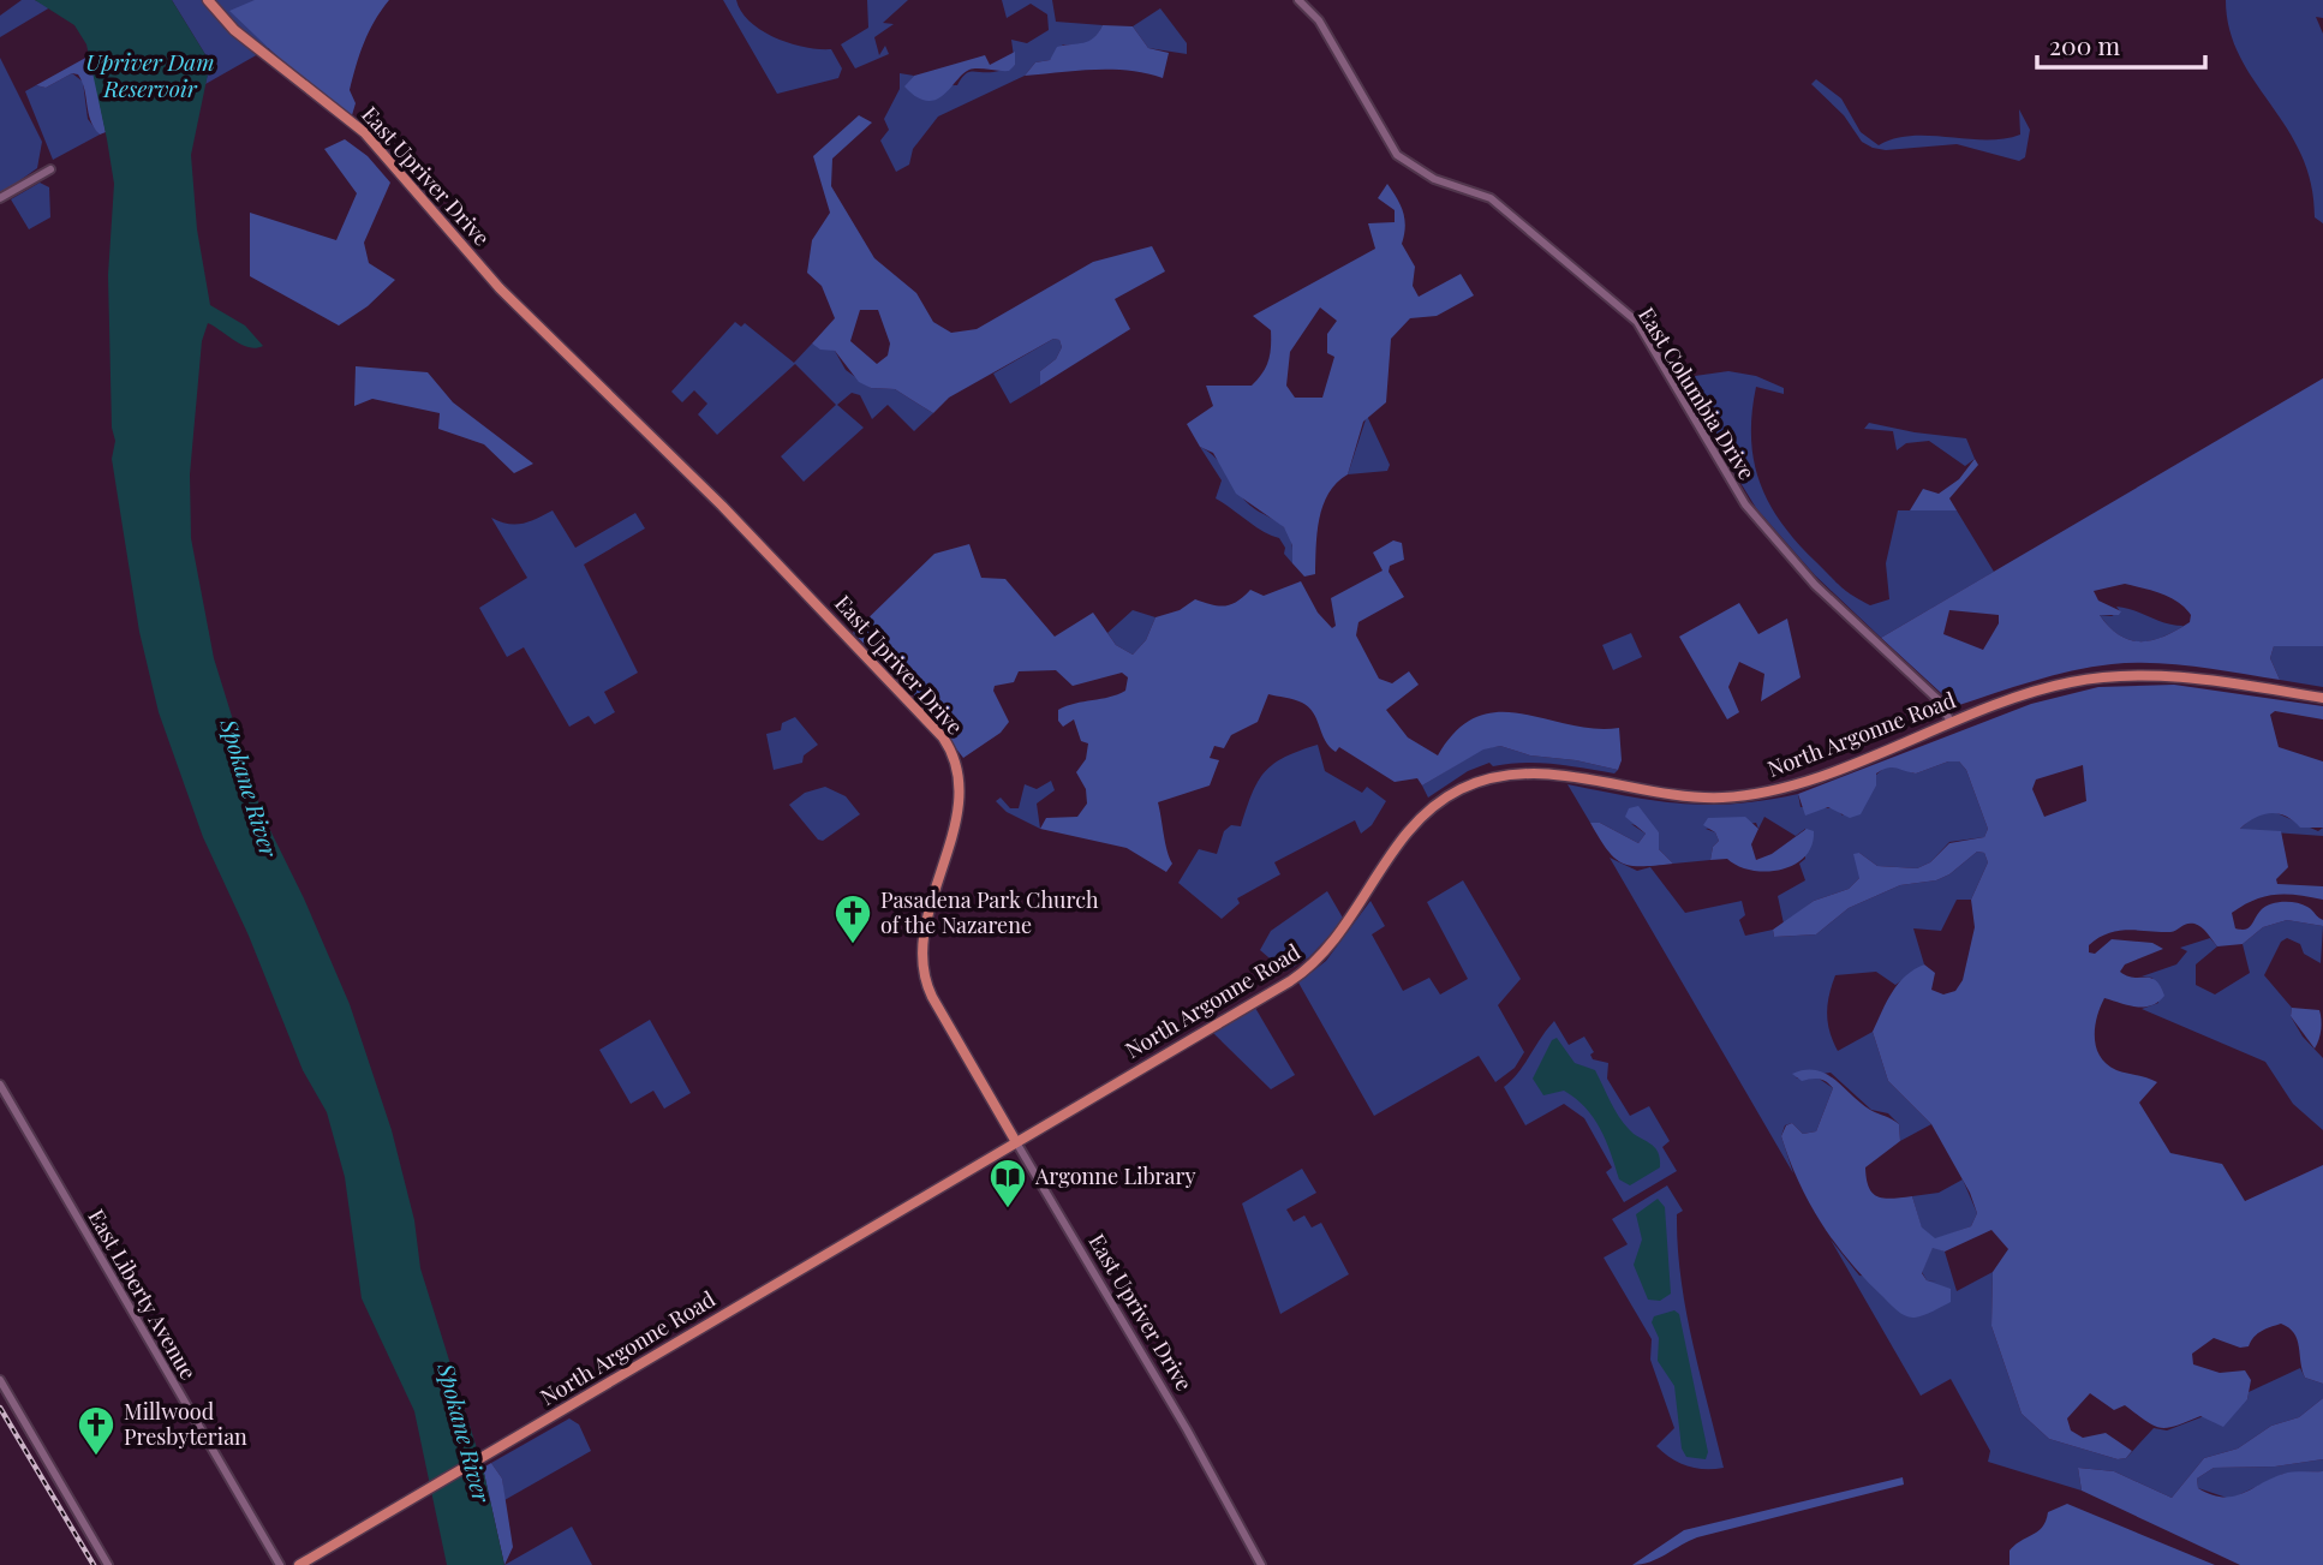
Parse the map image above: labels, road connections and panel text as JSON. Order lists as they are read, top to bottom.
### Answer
{
  "streets": {
    "main road": ["East Upriver Drive", "North Argonne Road"],
    "street": ["East Columbia Drive", "East Liberty Avenue"]
  },
  "crossings": [
    ["East Upriver Drive", "North Argonne Road"],
    ["East Columbia Drive", "North Argonne Road"]
  ],
  "water": ["Upriver Dam Reservoir", "Spokane River"],
  "places": {
    "church": ["Pasadena Park Church of the Nazarene", "Millwood Presbyterian"],
    "library": ["Argonne Library"]
  },
  "scale_bar": "200 m"
}
